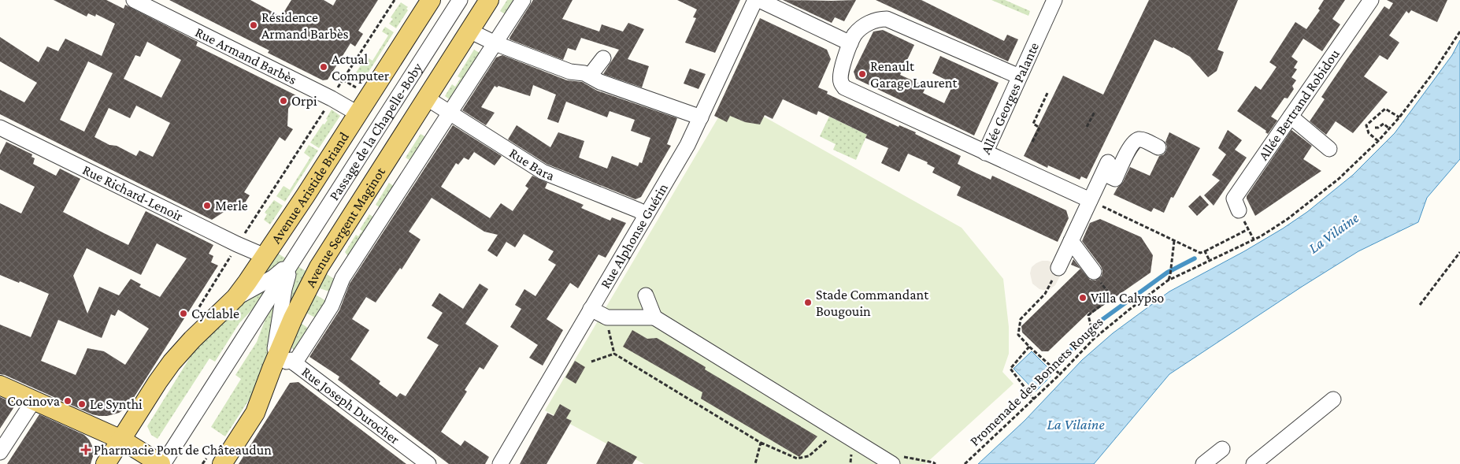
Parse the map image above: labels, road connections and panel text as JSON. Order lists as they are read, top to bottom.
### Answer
{
  "streets": {
    "main road": ["Avenue Aristide Briand", "Avenue Sergent Maginot"],
    "street": [
      "Rue Armand Barbès",
      "Allée Georges Palante",
      "Allée Bertrand Robidou",
      "Passage de la Chapelle-Boby",
      "Rue Bara",
      "Rue Richard-Lenoir",
      "Rue Alphonse Guérin",
      "Rue Joseph Durocher"
    ],
    "path": ["Promenade des Bonnets Rouges"]
  },
  "crossings": [
    ["Rue Armand Barbès", "Avenue Aristide Briand"],
    ["Passage de la Chapelle-Boby", "Avenue Aristide Briand"],
    ["Passage de la Chapelle-Boby", "Avenue Sergent Maginot"],
    ["Passage de la Chapelle-Boby", "Rue Joseph Durocher"],
    ["Rue Bara", "Avenue Sergent Maginot"],
    ["Rue Bara", "Rue Alphonse Guérin"],
    ["Avenue Aristide Briand", "Rue Richard-Lenoir"],
    ["Avenue Sergent Maginot", "Rue Joseph Durocher"]
  ],
  "water": ["La Vilaine"],
  "places": {
    "other": [
      "Résidence Armand Barbès",
      "Actual Computer",
      "Renault Garage Laurent",
      "Orpi",
      "Merle",
      "Villa Calypso",
      "Stade Commandant Bougouin",
      "Cyclable",
      "Cocinova",
      "Le Synthi"
    ],
    "health": ["Pharmacie Pont de Châteaudun"]
  }
}
